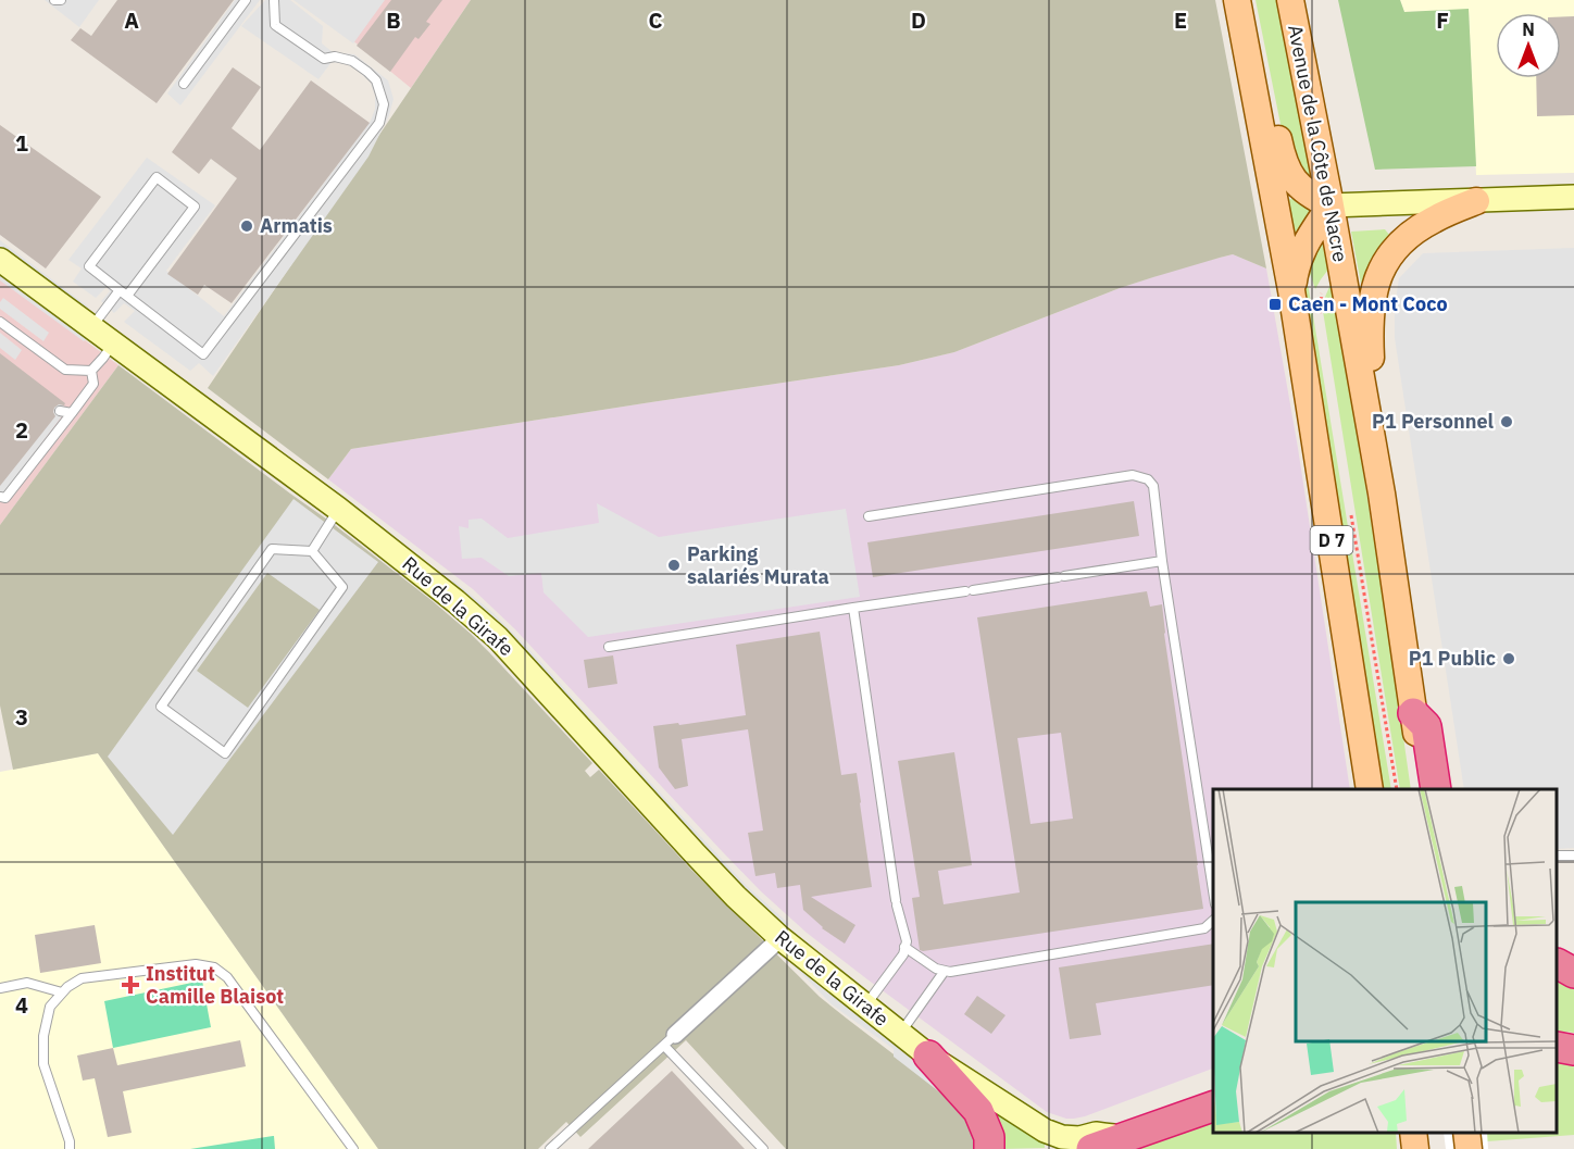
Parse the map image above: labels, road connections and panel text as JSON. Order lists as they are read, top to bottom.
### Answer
{
  "streets": {
    "main road": ["Avenue de la Côte de Nacre", "D 7"],
    "street": ["Rue de la Girafe"]
  },
  "places": {
    "other": [
      "Armatis",
      "P1 Personnel",
      "Parking salariés Murata",
      "P1 Public"
    ],
    "transit": ["Caen - Mont Coco"],
    "health": ["Institut Camille Blaisot"]
  },
  "north": "top",
  "grid": {
    "columns": [
      "A",
      "B",
      "C",
      "D",
      "E",
      "F"
    ],
    "rows": [
      "1",
      "2",
      "3",
      "4"
    ]
  }
}
